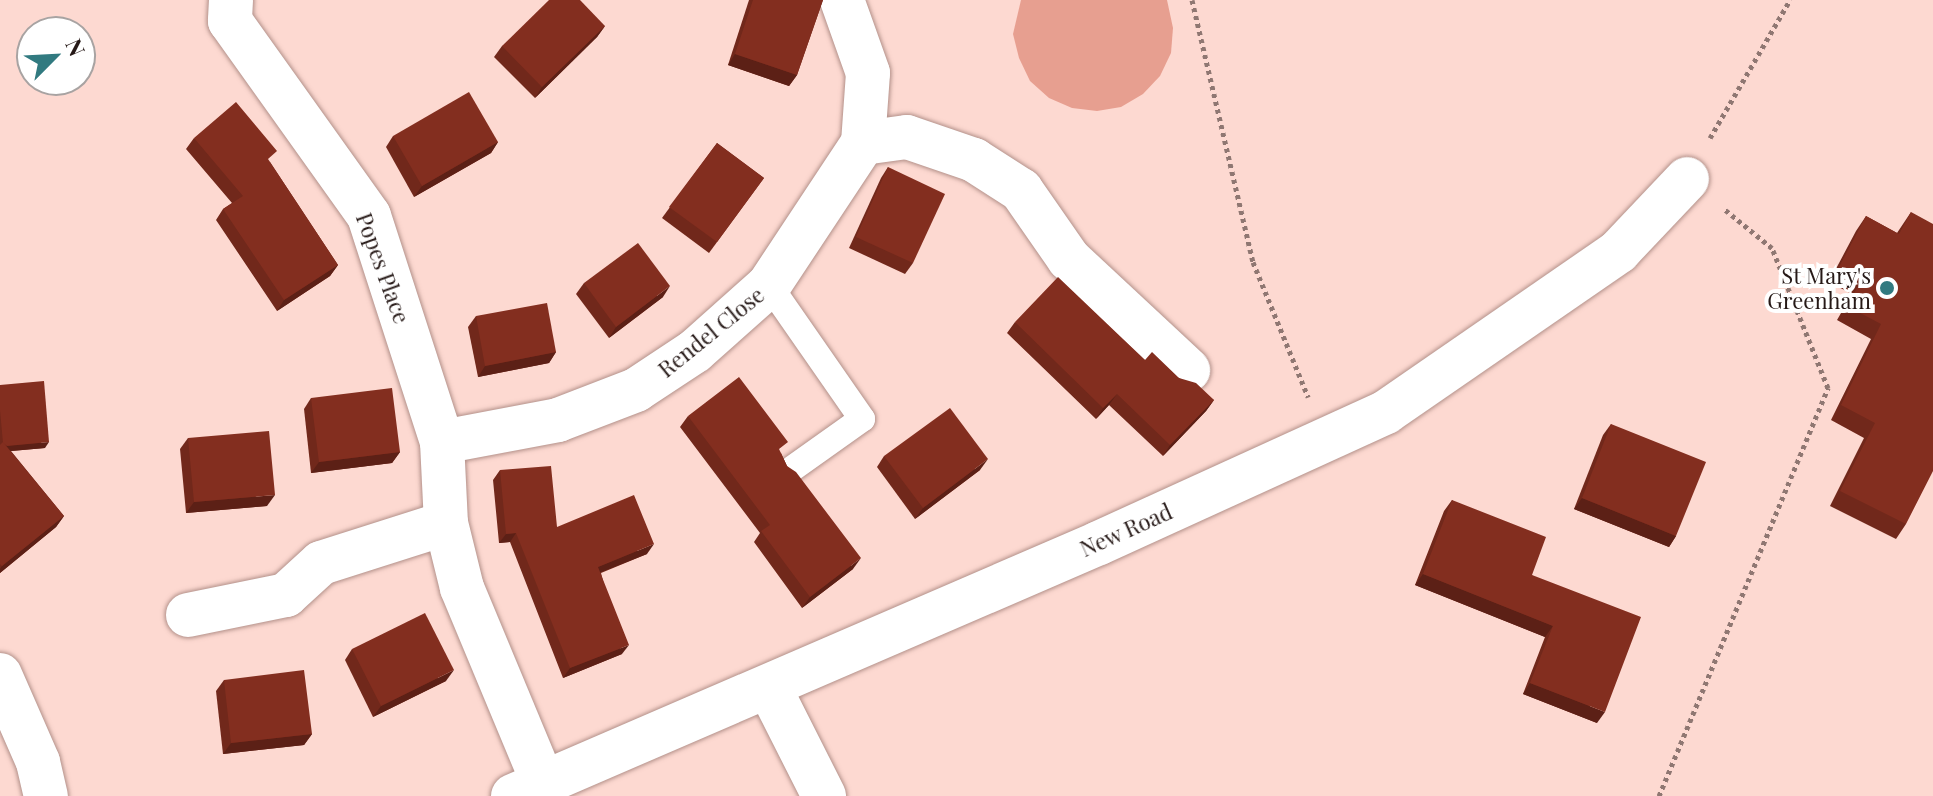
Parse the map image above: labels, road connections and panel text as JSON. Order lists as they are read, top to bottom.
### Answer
{
  "streets": {
    "street": ["Popes Place", "Rendel Close", "New Road"]
  },
  "crossings": [
    ["Popes Place", "Rendel Close"],
    ["Popes Place", "New Road"]
  ],
  "places": ["St Mary's Greenham"],
  "north": "top right"
}
